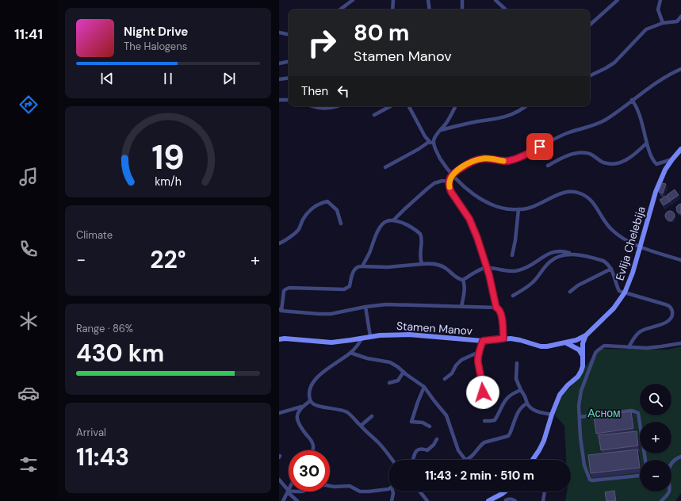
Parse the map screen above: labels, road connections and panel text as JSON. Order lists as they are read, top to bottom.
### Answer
{
  "streets": {
    "street": ["Evlija Chelebija", "Stamen Manov"]
  },
  "crossings": [
    ["Evlija Chelebija", "Stamen Manov"]
  ],
  "parks": ["Асном"],
  "page": {
    "tabs": "11:41",
    "turn": ["80 m", "Stamen Manov"],
    "song": ["Night Drive", "The Halogens"],
    "then": "Then",
    "tile": [
      "Climate",
      ["Range · 86%", "430 km"],
      ["Arrival", "11:43"]
    ],
    "heat": ["−", "22°", "+"],
    "map_buttons": ["+", "−"],
    "limit": "30",
    "trip": "11:43 · 2 min · 510 m",
    "gauge": ["19", "km/h"]
  }
}
